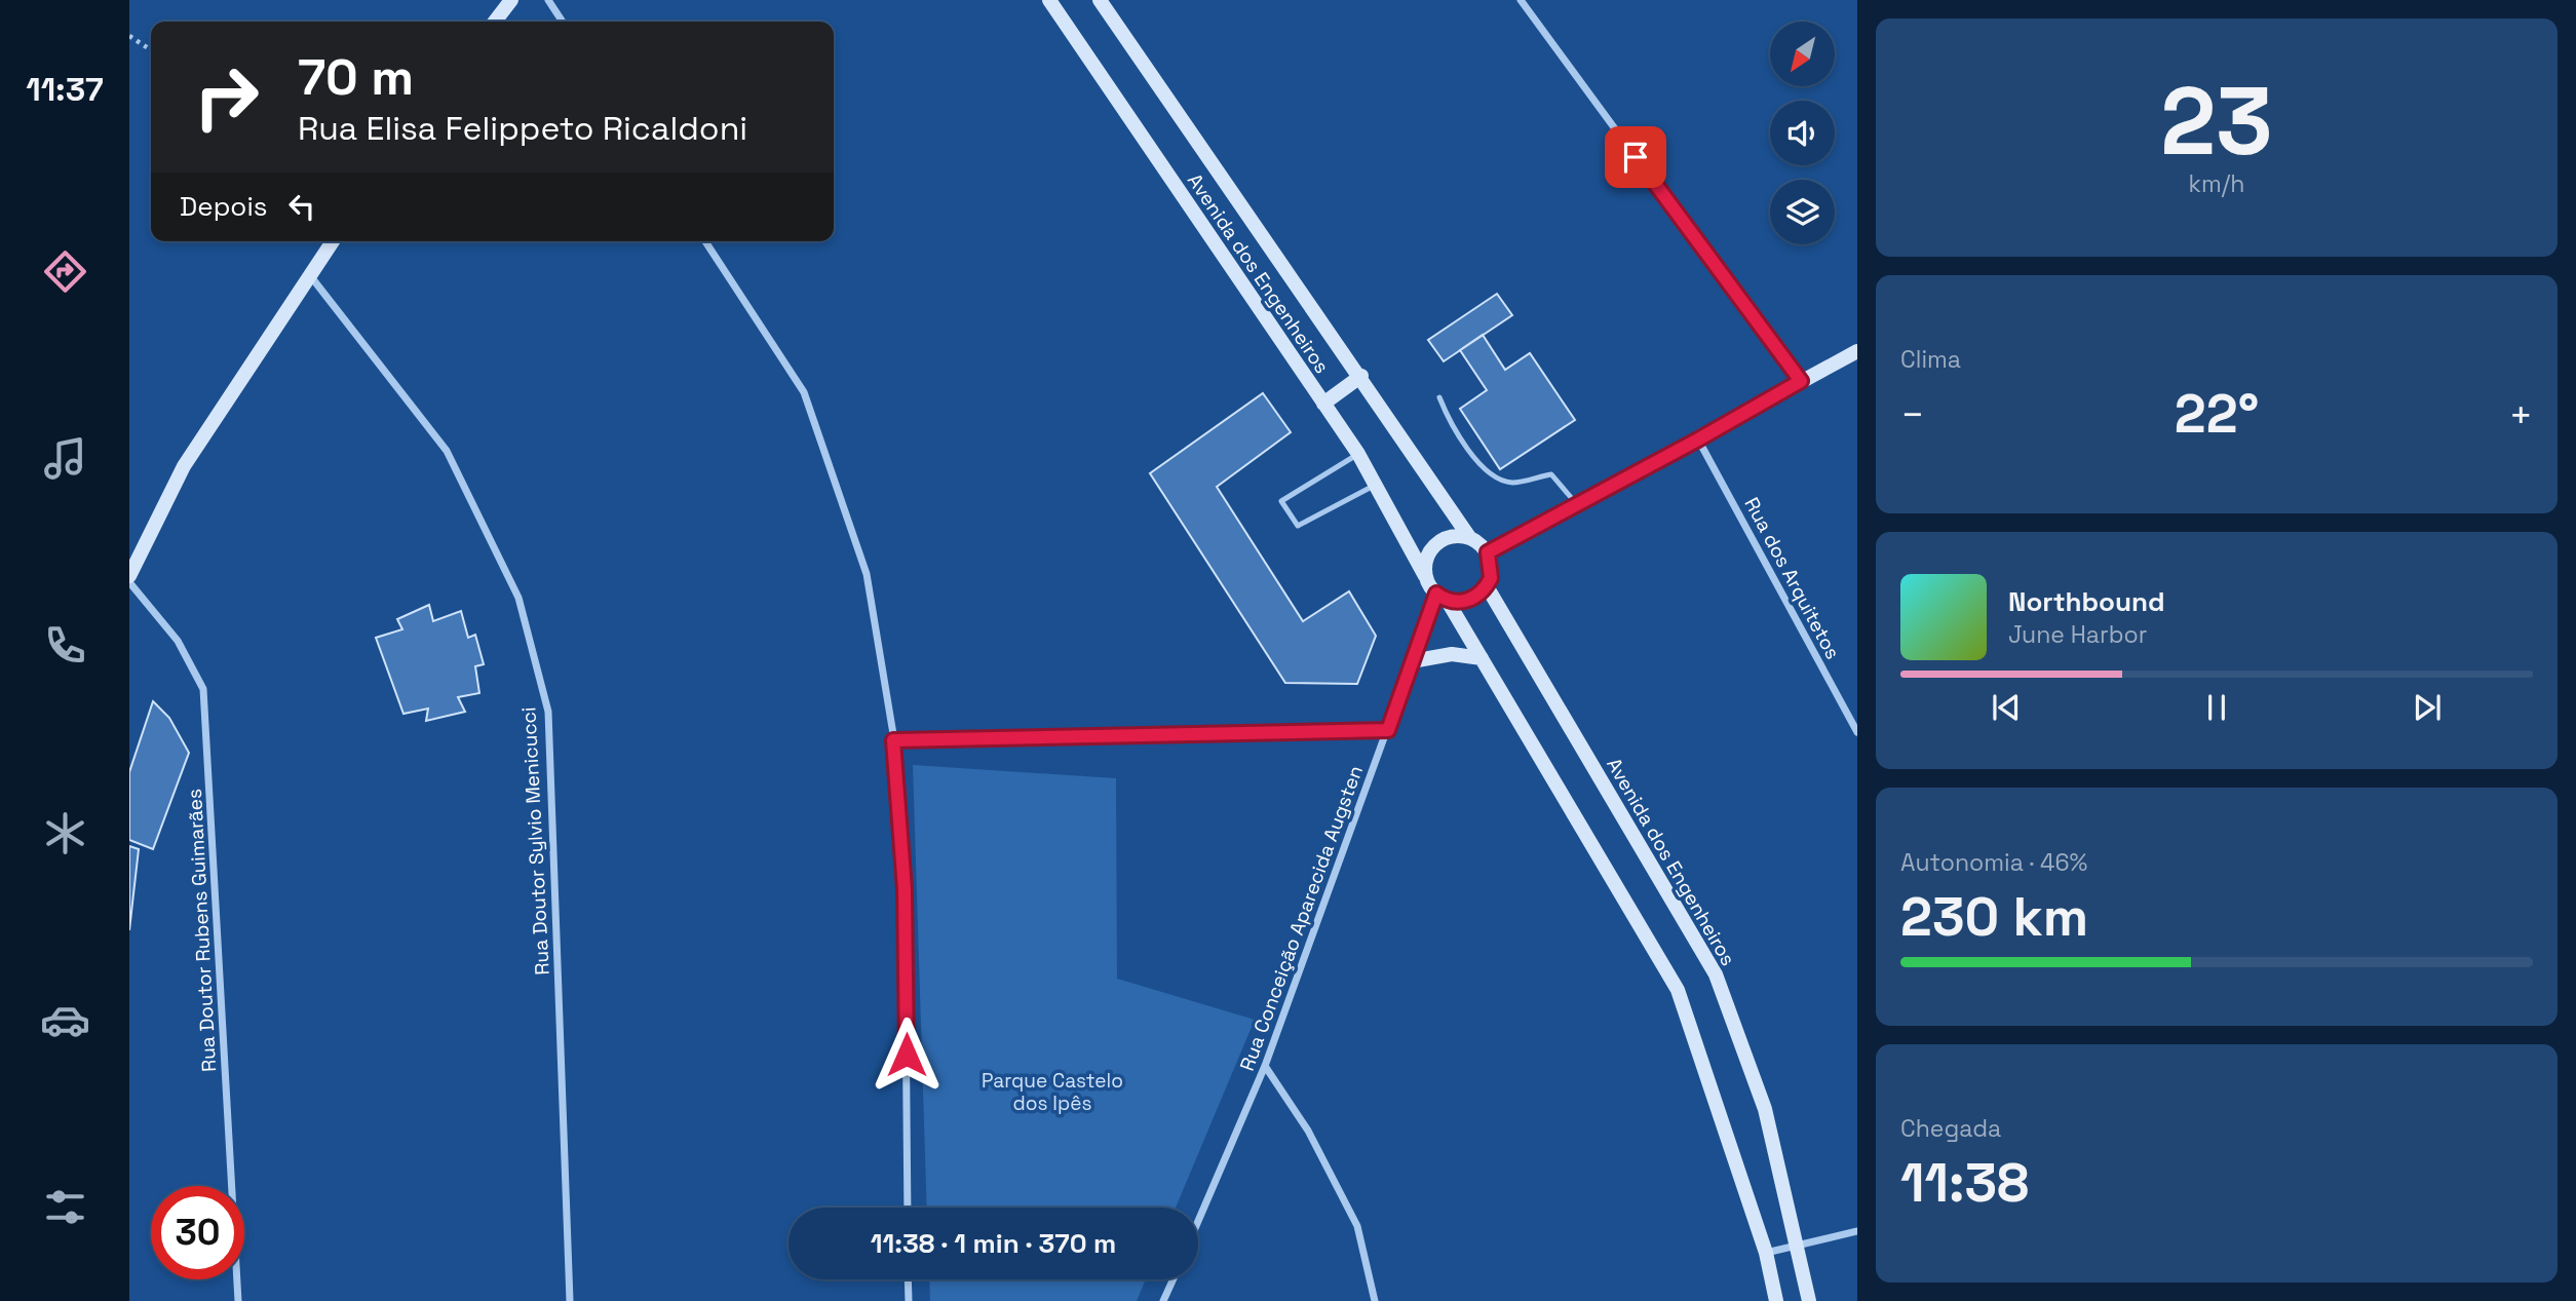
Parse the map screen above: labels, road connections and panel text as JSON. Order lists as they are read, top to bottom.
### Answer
{
  "streets": {
    "street": [
      "Avenida dos Engenheiros",
      "Rua dos Arquitetos",
      "Rua Doutor Sylvio Menicucci",
      "Rua Conceição Aparecida Augsten",
      "Rua Doutor Rubens Guimarães"
    ]
  },
  "crossings": [
    ["Avenida dos Engenheiros", "Rua Conceição Aparecida Augsten"]
  ],
  "parks": ["Parque Castelo dos Ipês"],
  "north": "bottom left",
  "page": {
    "tabs": "11:37",
    "tile": [
      ["23", "km/h"],
      "Clima",
      ["Autonomia · 46%", "230 km"],
      ["Chegada", "11:38"]
    ],
    "turn": ["70 m", "Rua Elisa Felippeto Ricaldoni"],
    "then": "Depois",
    "heat": ["−", "22°", "+"],
    "song": ["Northbound", "June Harbor"],
    "limit": "30",
    "trip": "11:38 · 1 min · 370 m"
  }
}
